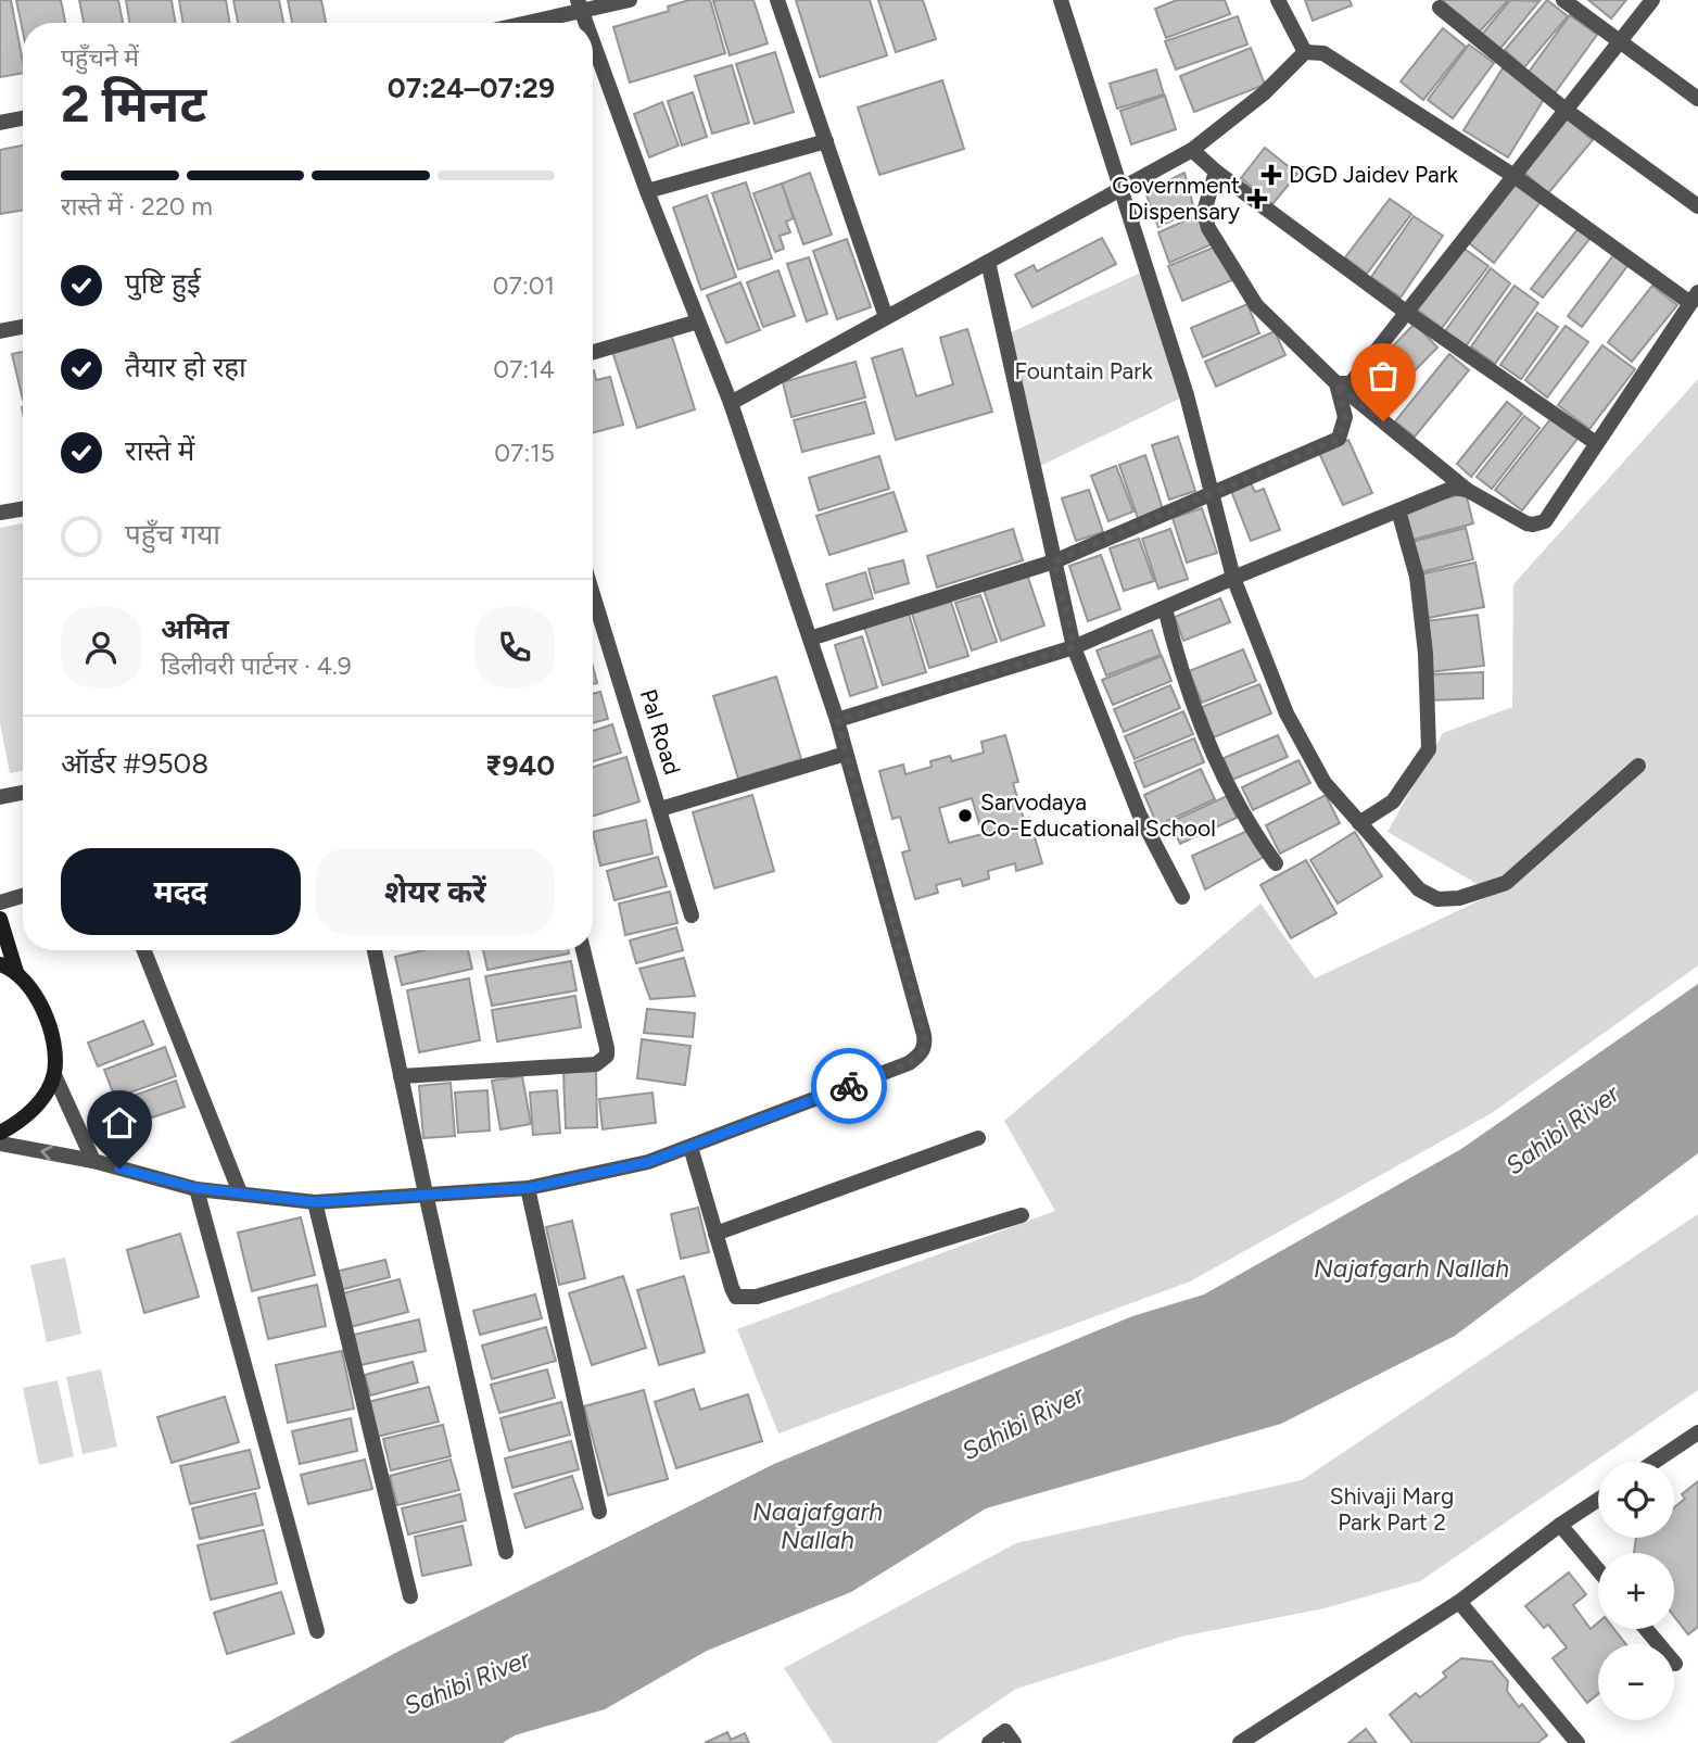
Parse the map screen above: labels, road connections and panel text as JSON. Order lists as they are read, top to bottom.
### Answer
{
  "streets": {
    "street": ["Pal Road"]
  },
  "water": ["Sahibi River", "Najafgarh Nallah", "Naajafgarh Nallah"],
  "parks": ["Fountain Park", "Shivaji Marg Park Part 2"],
  "places": {
    "health": ["DGD Jaidev Park", "Government Dispensary"],
    "other": ["Sarvodaya Co-Educational School"]
  },
  "page": {
    "heading": ["2 मिनट", "पहुँचने में", "07:24–07:29"],
    "panel": [
      "अमित",
      "डिलीवरी पार्टनर · 4.9",
      "ऑर्डर #9508",
      "₹940"
    ],
    "bar": "रास्ते में · 220 m",
    "list": [
      ["पुष्टि हुई", "07:01"],
      ["तैयार हो रहा", "07:14"],
      ["रास्ते में", "07:15"],
      "पहुँच गया"
    ],
    "buttons": ["मदद", "शेयर करें"],
    "map_buttons": ["+", "−"]
  }
}
